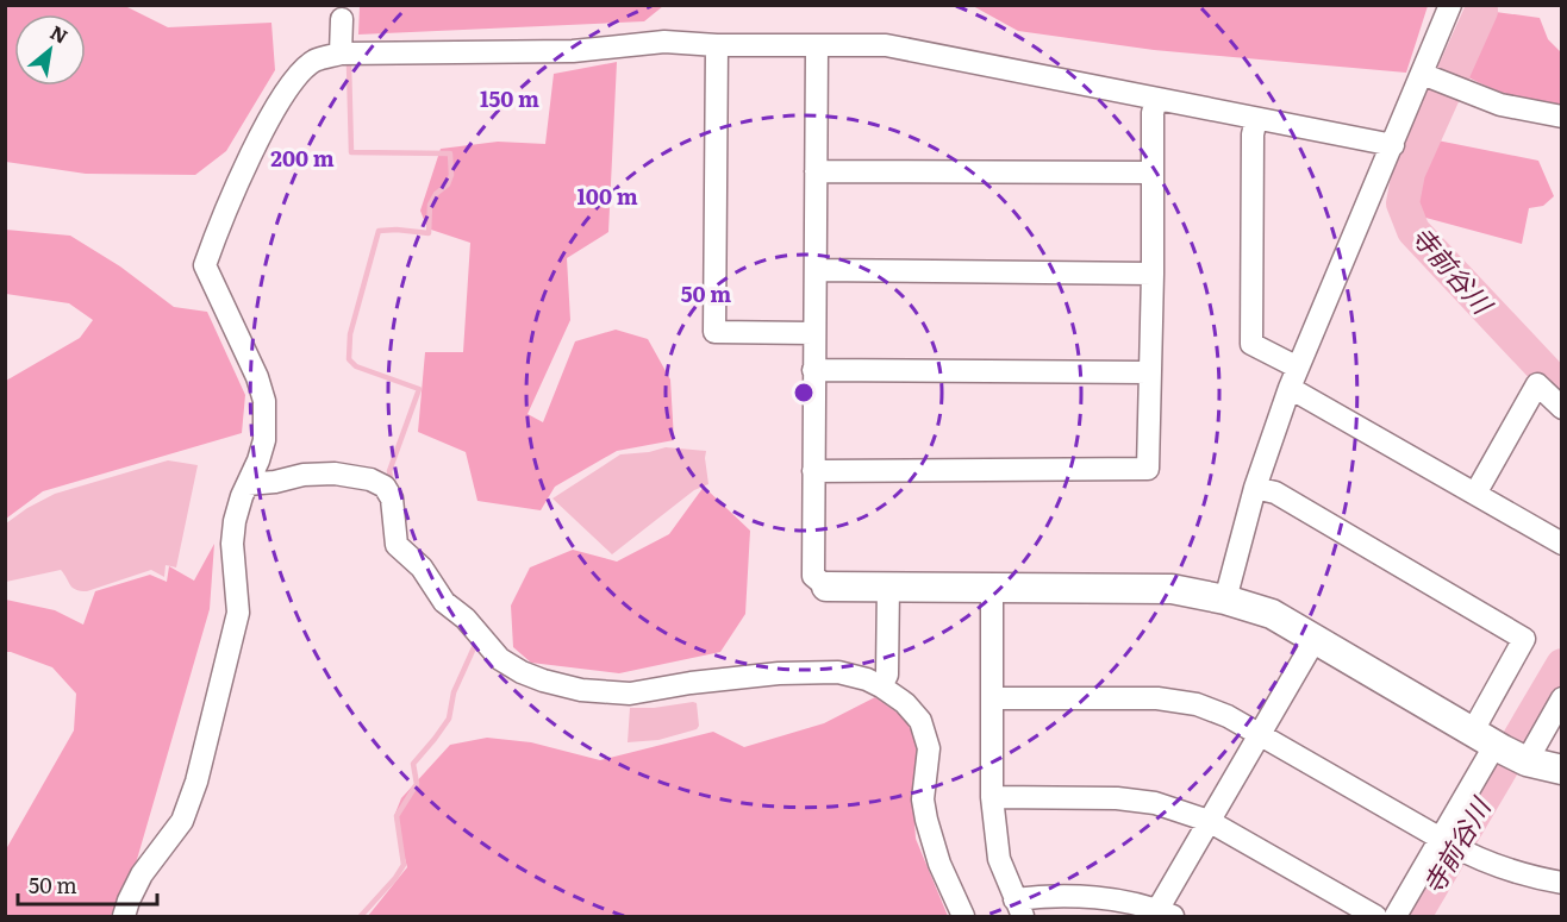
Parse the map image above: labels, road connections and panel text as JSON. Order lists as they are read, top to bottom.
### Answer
{
  "water": ["寺前谷川"],
  "scale_bar": "50 m",
  "north": "top right",
  "rings": [
    "150 m",
    "200 m",
    "100 m",
    "50 m"
  ]
}
